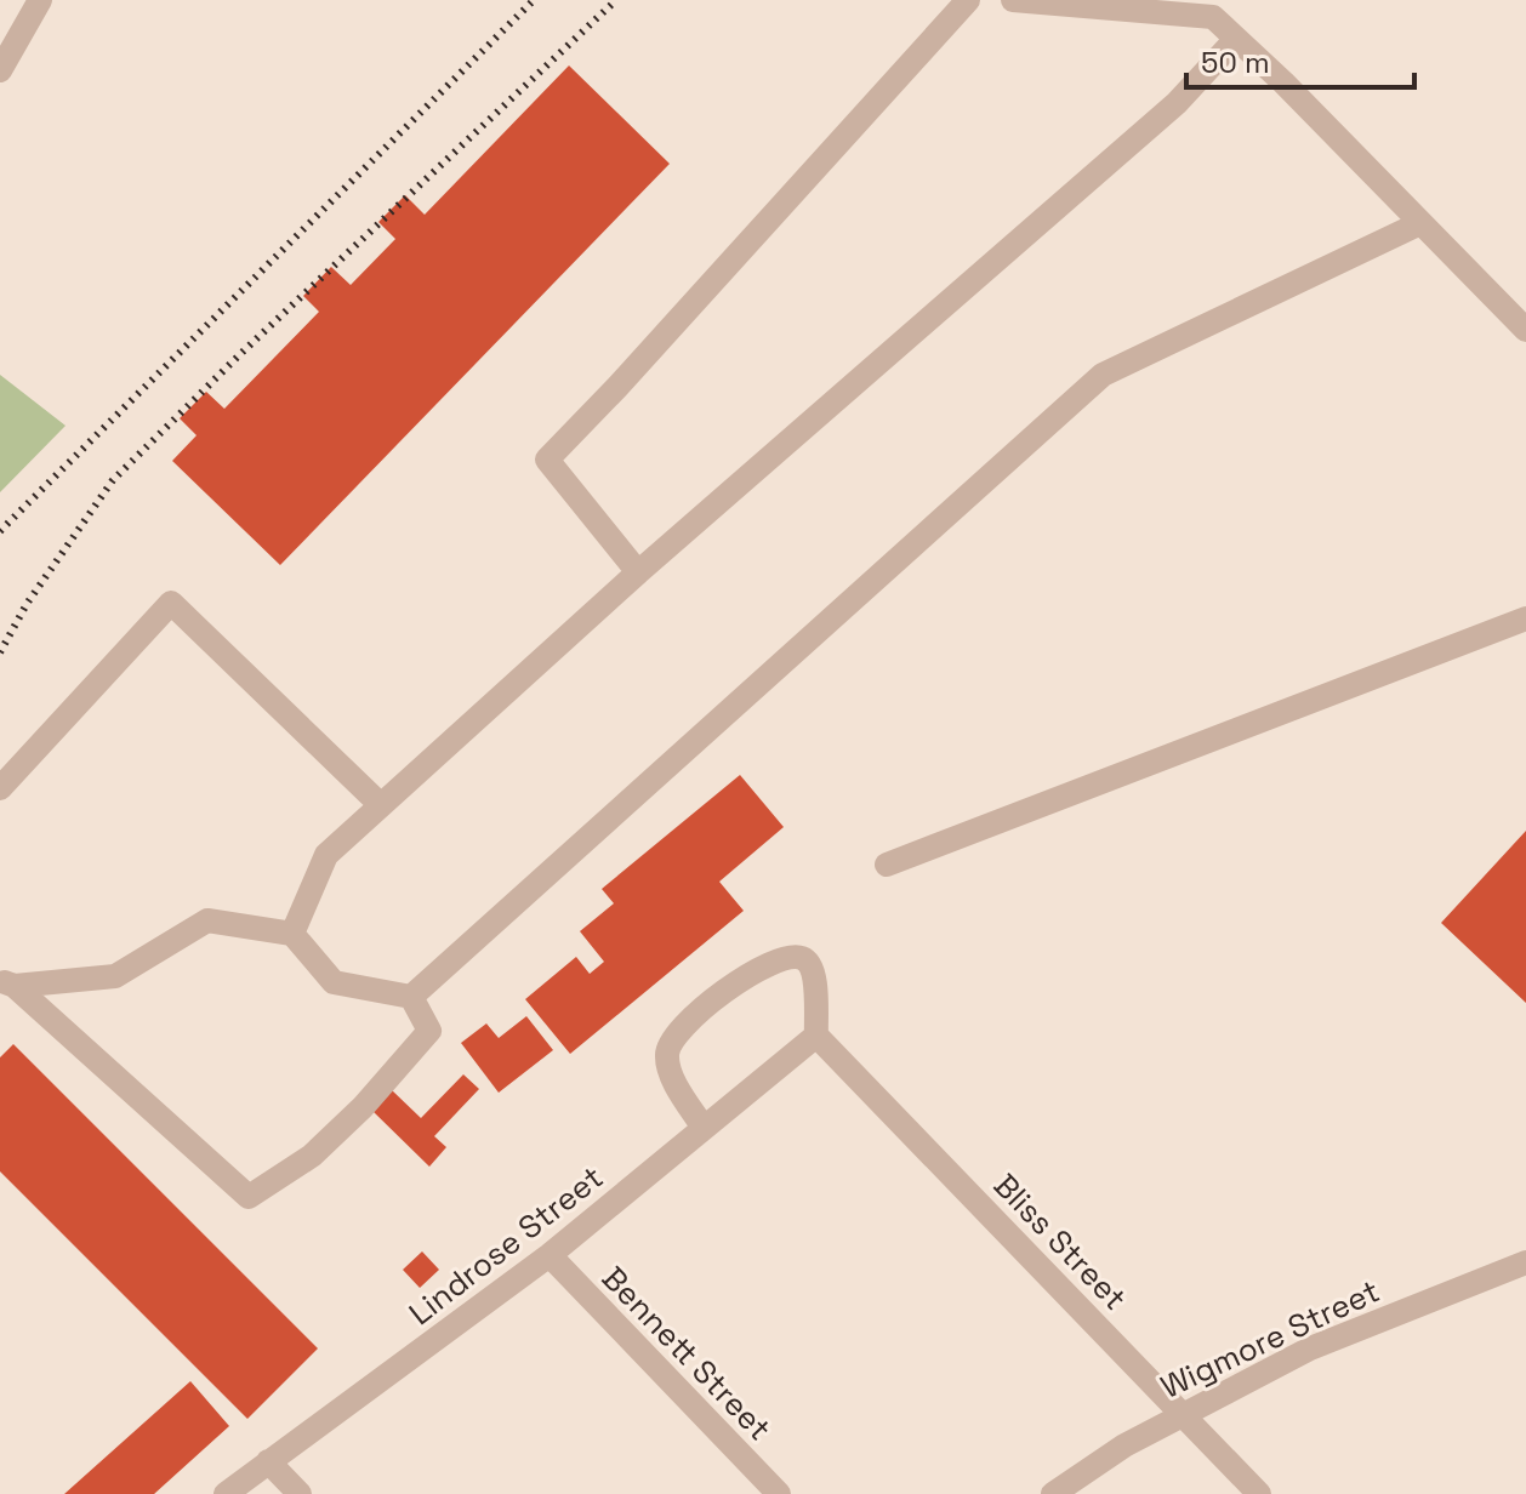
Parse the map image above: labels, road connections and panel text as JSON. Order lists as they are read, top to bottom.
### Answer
{
  "streets": {
    "street": [
      "Bliss Street",
      "Lindrose Street",
      "Wigmore Street",
      "Bennett Street"
    ]
  },
  "crossings": [
    ["Bliss Street", "Lindrose Street"],
    ["Bliss Street", "Wigmore Street"],
    ["Lindrose Street", "Bennett Street"]
  ],
  "scale_bar": "50 m"
}
